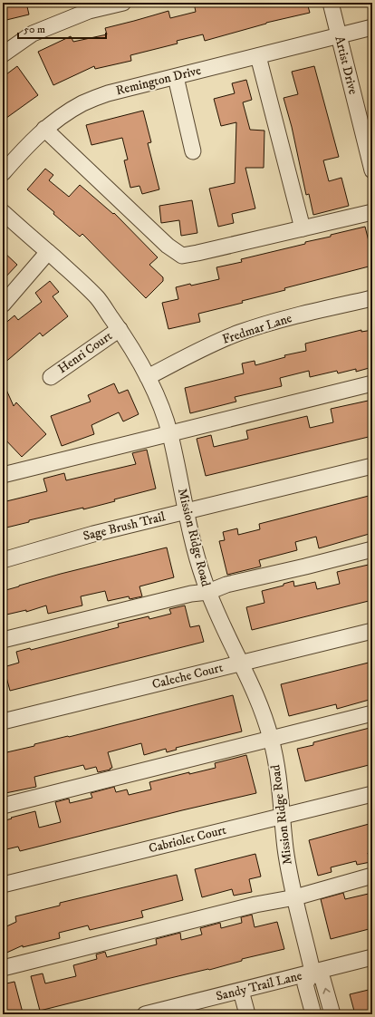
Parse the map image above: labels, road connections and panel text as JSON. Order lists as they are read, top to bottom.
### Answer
{
  "streets": {
    "street": [
      "Artist Drive",
      "Remington Drive",
      "Fredmar Lane",
      "Henri Court",
      "Sage Brush Trail",
      "Mission Ridge Road",
      "Caleche Court",
      "Cabriolet Court",
      "Sandy Trail Lane"
    ]
  },
  "crossings": [
    ["Artist Drive", "Remington Drive"],
    ["Fredmar Lane", "Mission Ridge Road"],
    ["Henri Court", "Mission Ridge Road"],
    ["Sage Brush Trail", "Mission Ridge Road"],
    ["Mission Ridge Road", "Caleche Court"],
    ["Mission Ridge Road", "Cabriolet Court"],
    ["Mission Ridge Road", "Sandy Trail Lane"]
  ],
  "scale_bar": "50 m"
}
